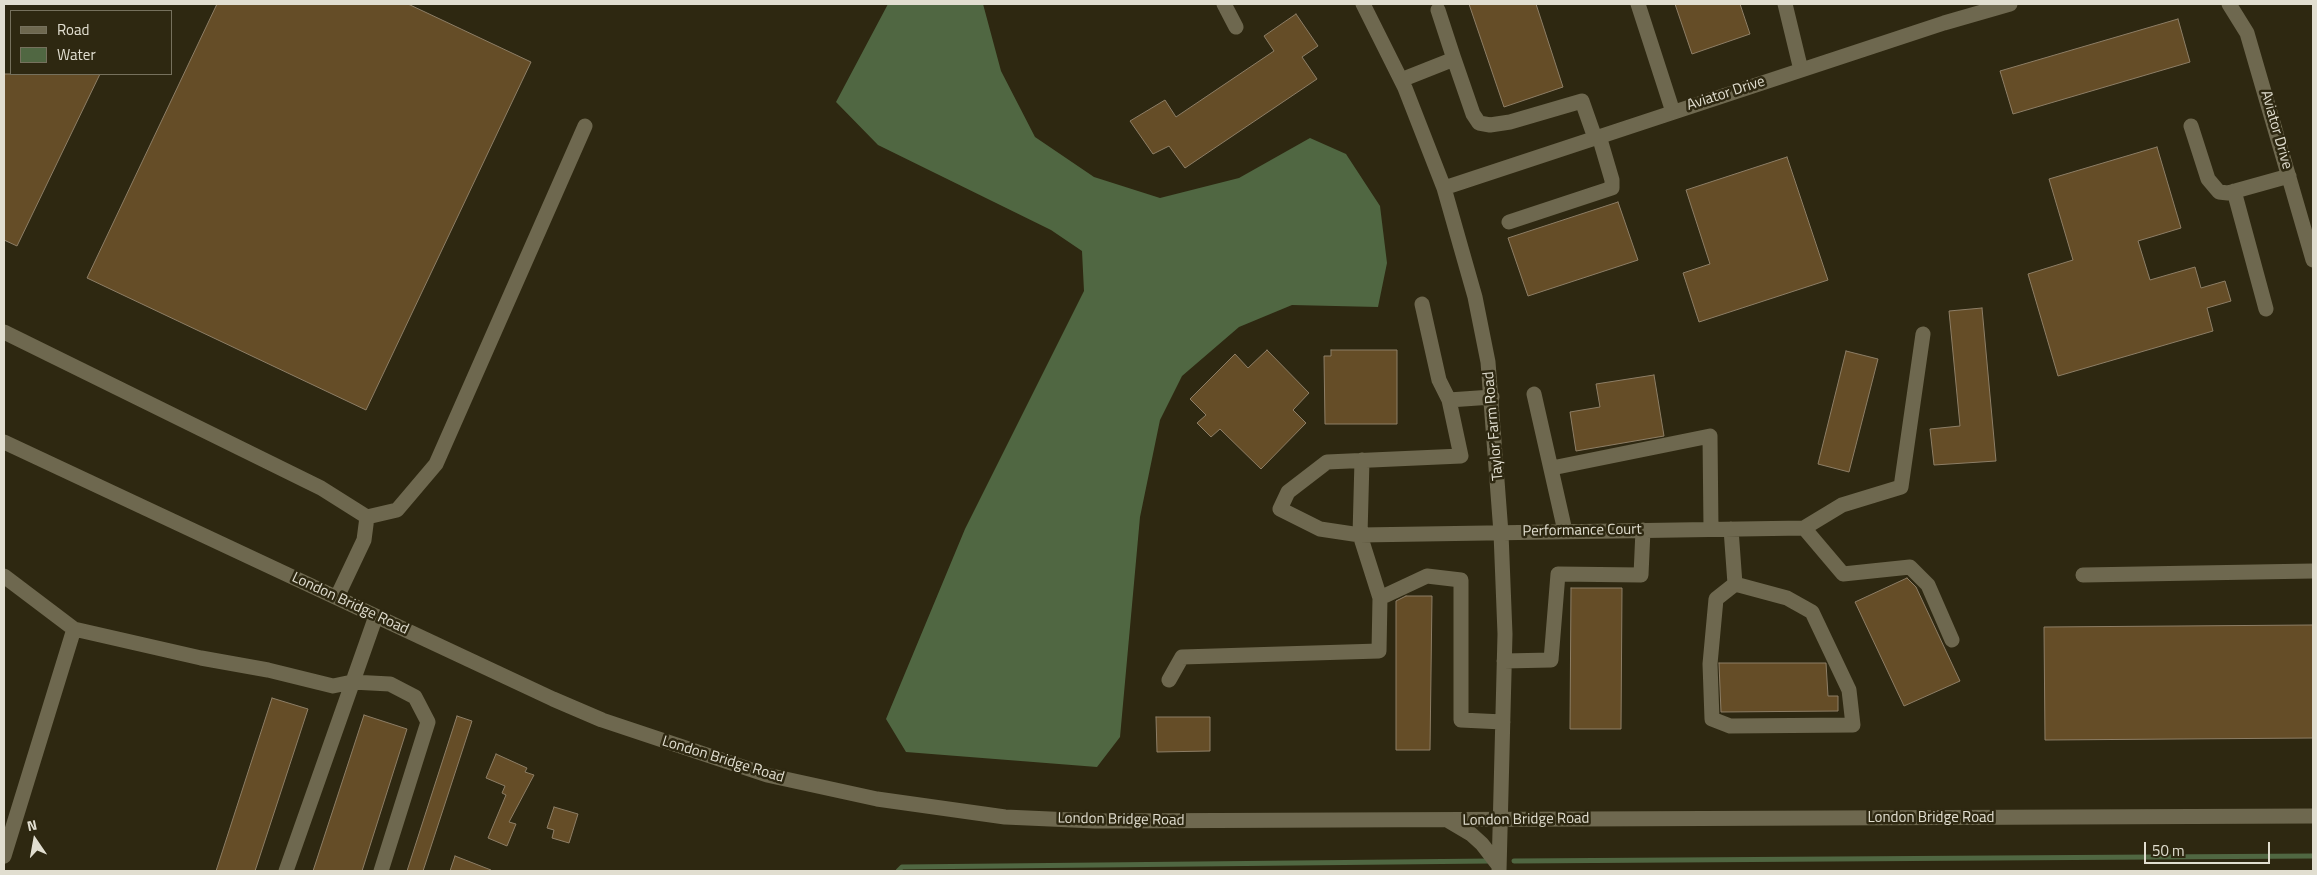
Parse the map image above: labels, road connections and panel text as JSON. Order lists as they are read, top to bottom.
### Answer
{
  "streets": {
    "street": [
      "Aviator Drive",
      "Taylor Farm Road",
      "Performance Court",
      "London Bridge Road"
    ]
  },
  "crossings": [
    ["Aviator Drive", "Taylor Farm Road"],
    ["Taylor Farm Road", "Performance Court"],
    ["Taylor Farm Road", "London Bridge Road"]
  ],
  "legend": ["Road", "Water"],
  "scale_bar": "50 m",
  "north": "top"
}
